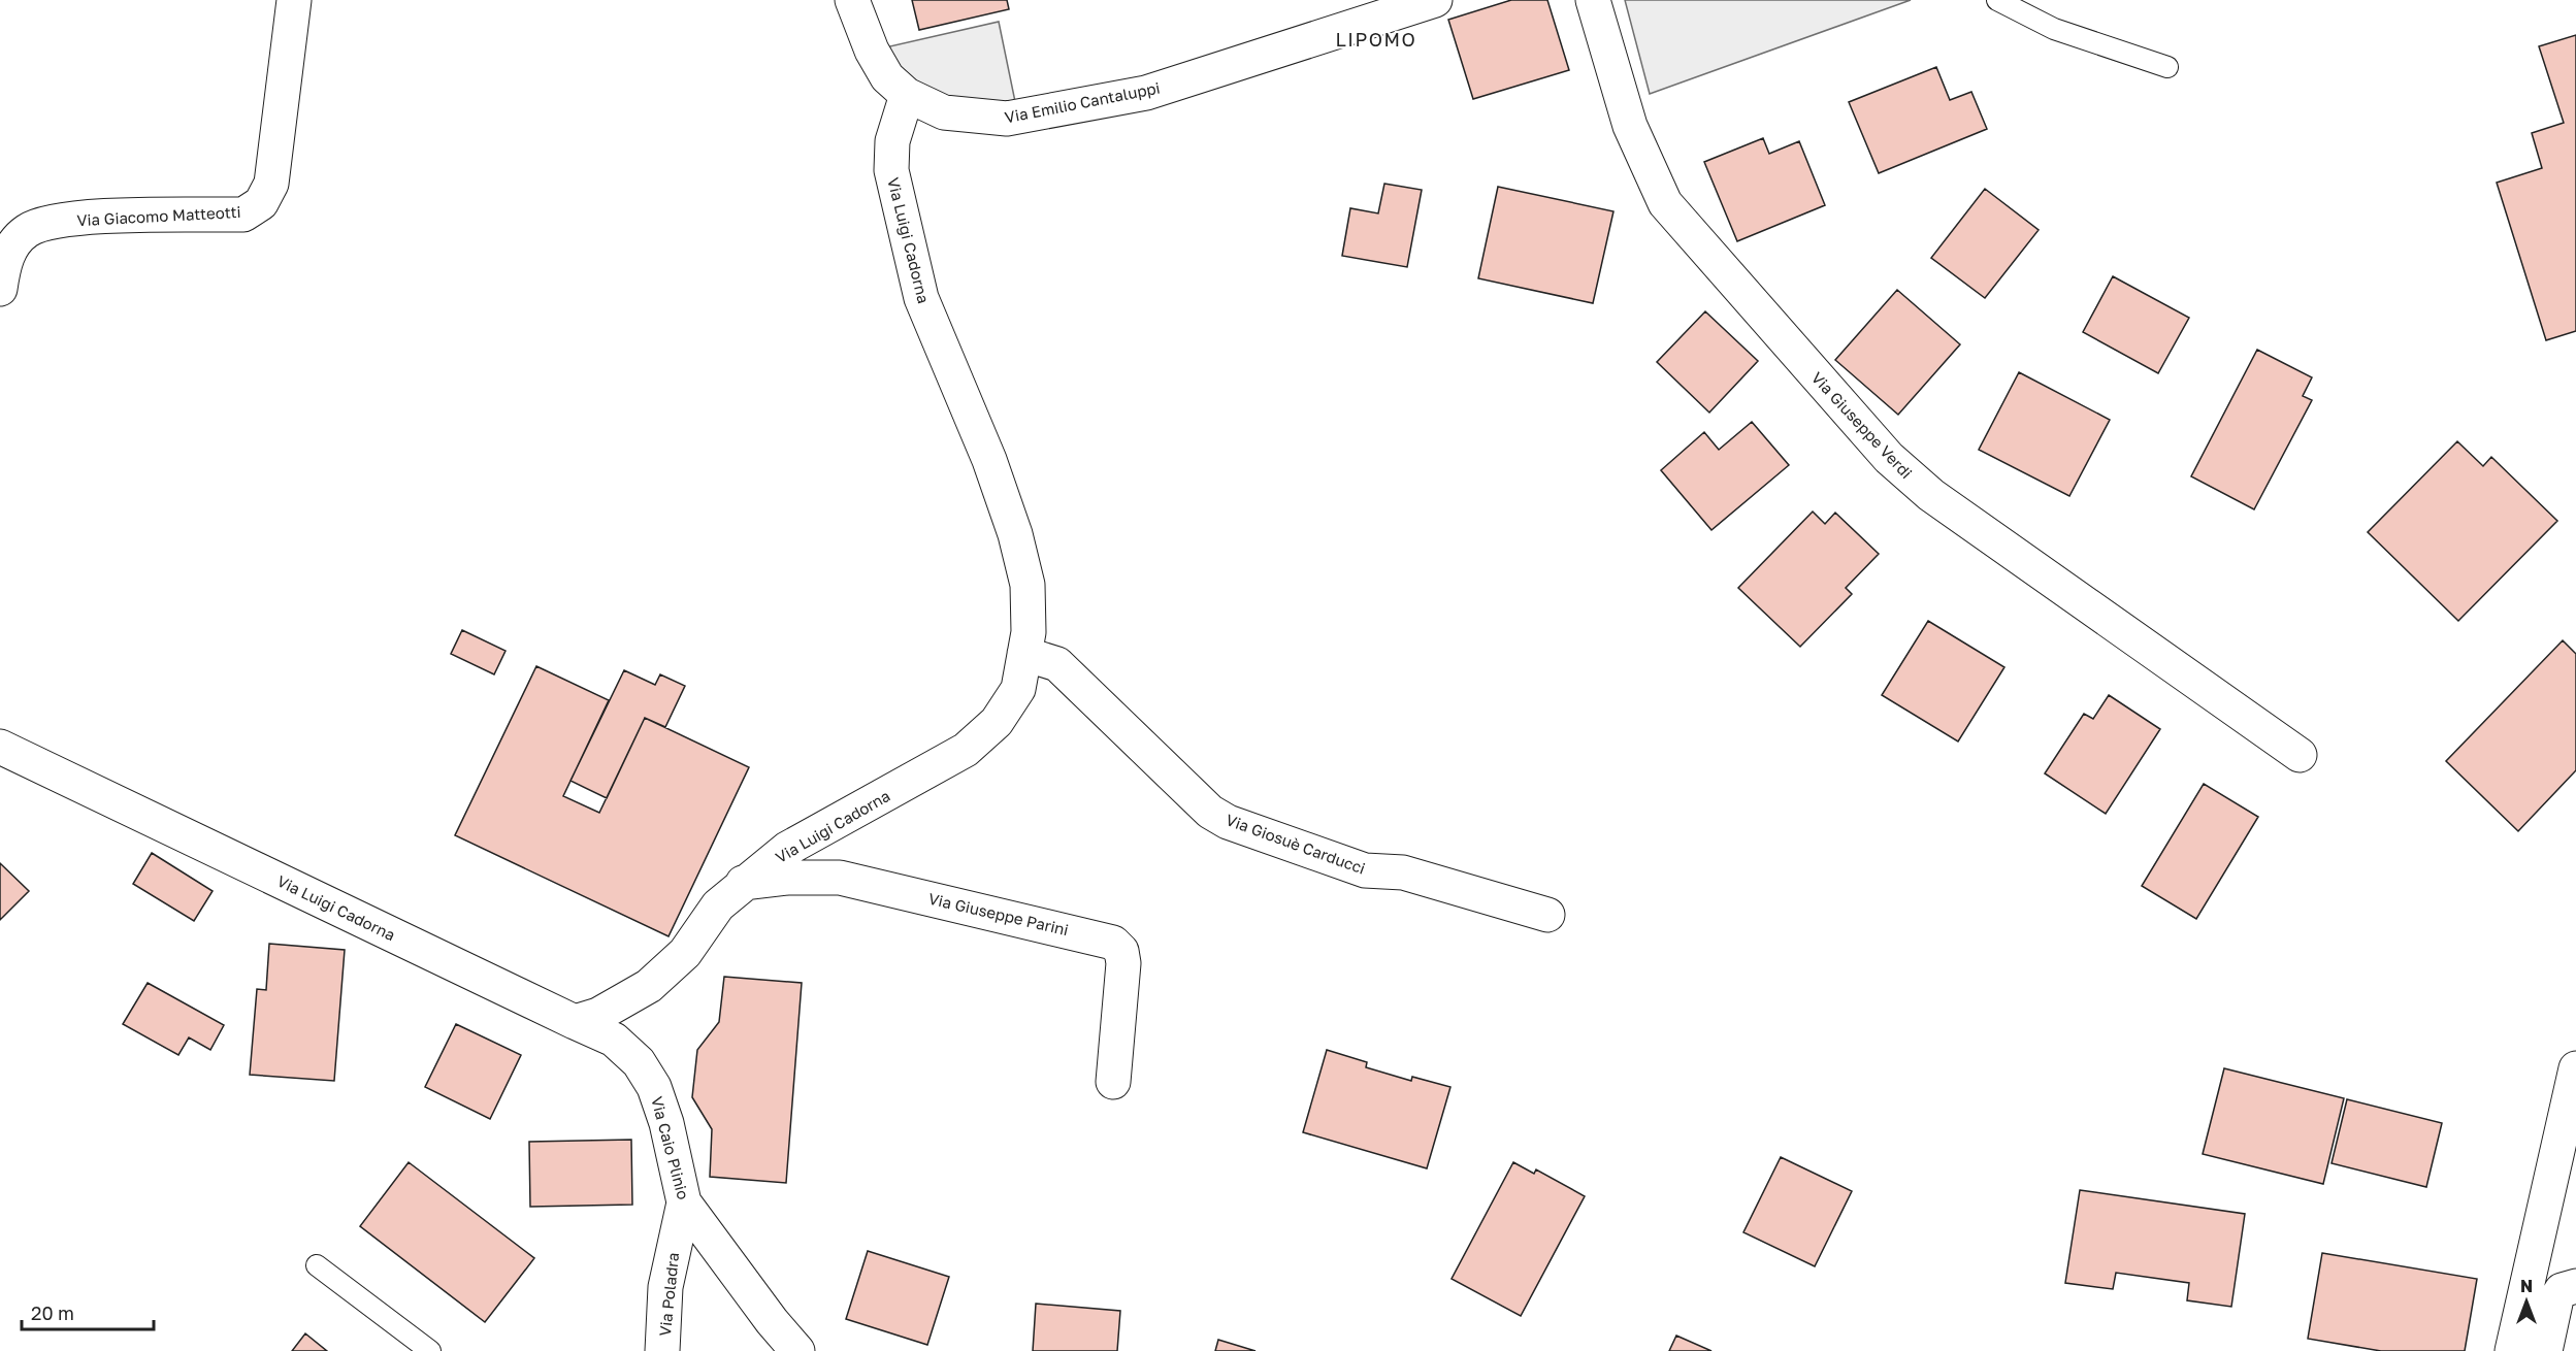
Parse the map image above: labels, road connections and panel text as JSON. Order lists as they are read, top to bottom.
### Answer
{
  "streets": {
    "street": [
      "Via Emilio Cantaluppi",
      "Via Giacomo Matteotti",
      "Via Luigi Cadorna",
      "Via Giuseppe Verdi",
      "Via Giosuè Carducci",
      "Via Giuseppe Parini",
      "Via Caio Plinio",
      "Via Poladra"
    ]
  },
  "crossings": [
    ["Via Emilio Cantaluppi", "Via Luigi Cadorna"],
    ["Via Luigi Cadorna", "Via Giosuè Carducci"],
    ["Via Luigi Cadorna", "Via Giuseppe Parini"],
    ["Via Luigi Cadorna", "Via Caio Plinio"],
    ["Via Caio Plinio", "Via Poladra"]
  ],
  "districts": ["LIPOMO"],
  "scale_bar": "20 m",
  "north": "top"
}
